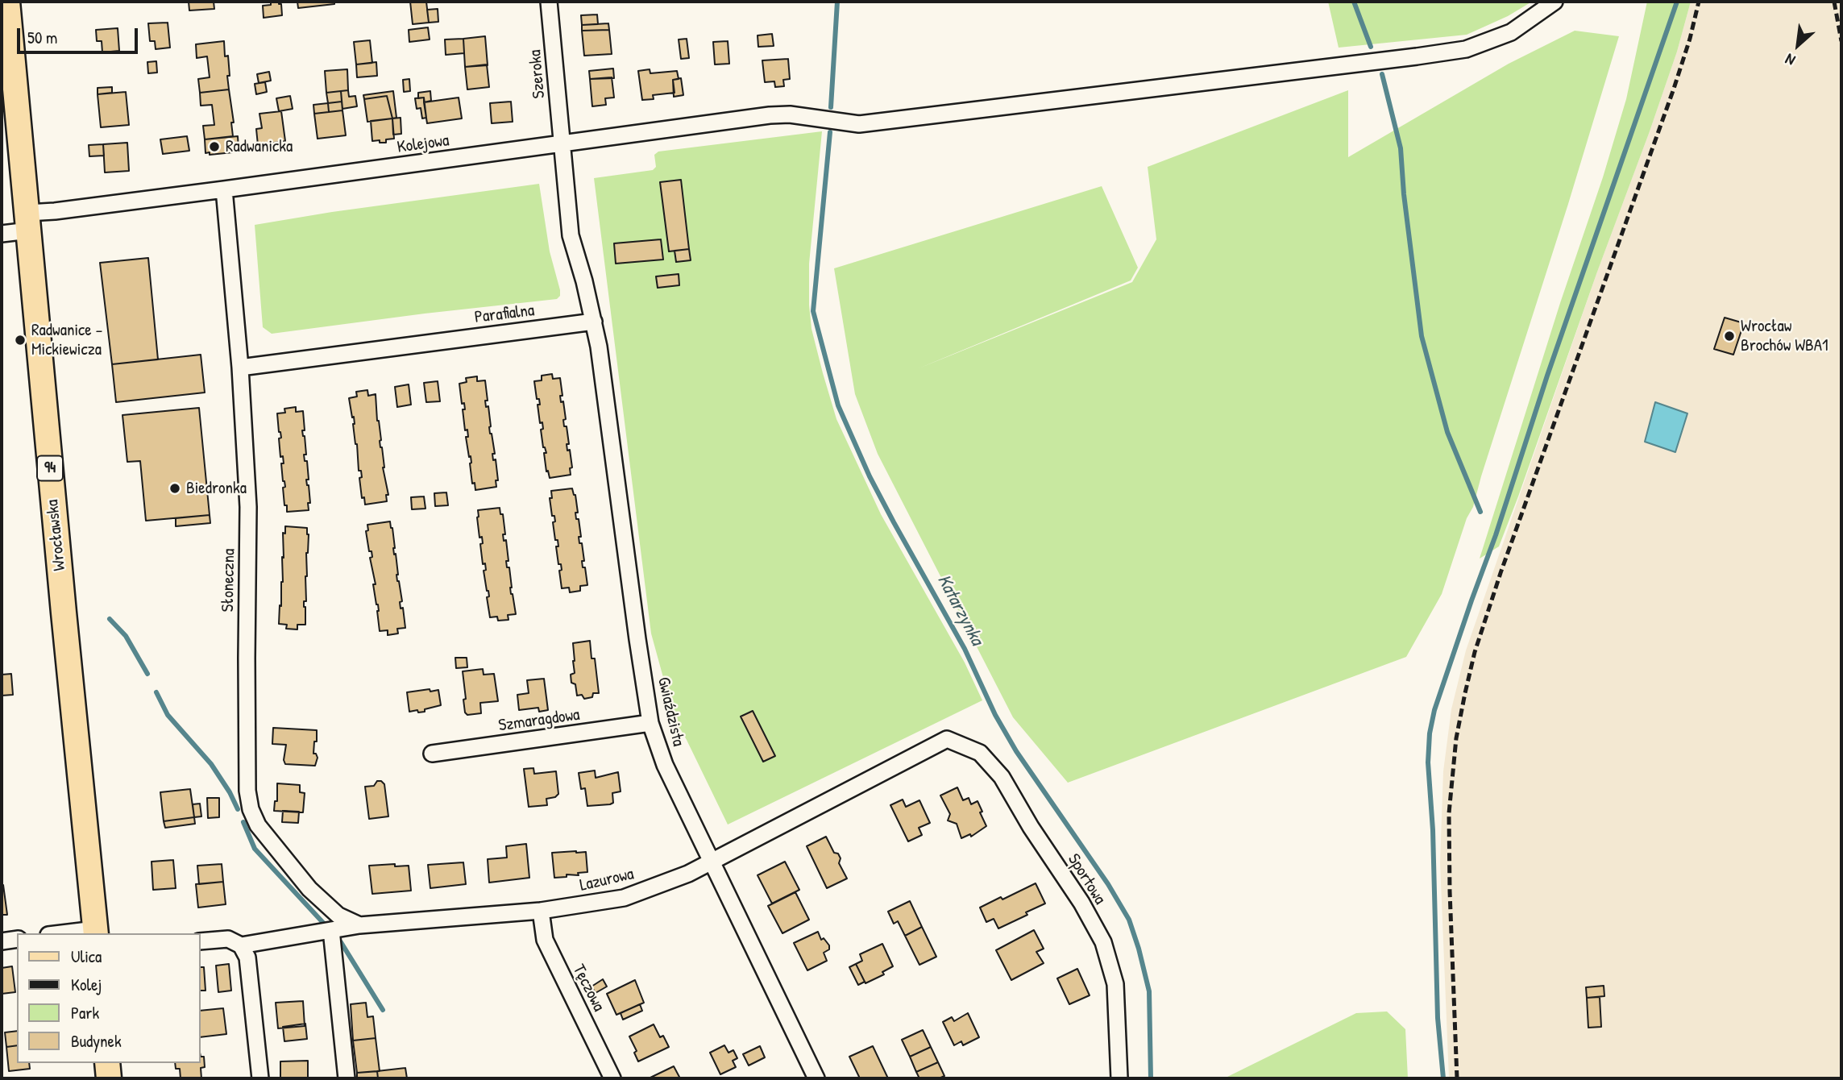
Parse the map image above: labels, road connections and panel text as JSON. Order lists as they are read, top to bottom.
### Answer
{
  "streets": {
    "main road": ["94", "Wrocławska"],
    "street": [
      "Szeroka",
      "Kolejowa",
      "Parafialna",
      "Słoneczna",
      "Gwiaździsta",
      "Szmaragdowa",
      "Sportowa",
      "Lazurowa",
      "Tęczowa"
    ]
  },
  "crossings": [
    ["Szeroka", "Kolejowa"],
    ["Kolejowa", "Wrocławska"],
    ["Kolejowa", "Słoneczna"],
    ["Parafialna", "Słoneczna"],
    ["Parafialna", "Gwiaździsta"],
    ["Słoneczna", "Lazurowa"],
    ["Gwiaździsta", "Szmaragdowa"],
    ["Gwiaździsta", "Lazurowa"],
    ["Sportowa", "Lazurowa"],
    ["Lazurowa", "Tęczowa"]
  ],
  "water": ["Katarzynka"],
  "places": [
    "Radwanicka",
    "Wrocław Brochów WBA1",
    "Radwanice – Mickiewicza",
    "Biedronka"
  ],
  "legend": [
    "Ulica",
    "Kolej",
    "Park",
    "Budynek"
  ],
  "scale_bar": "50 m",
  "north": "bottom left"
}
